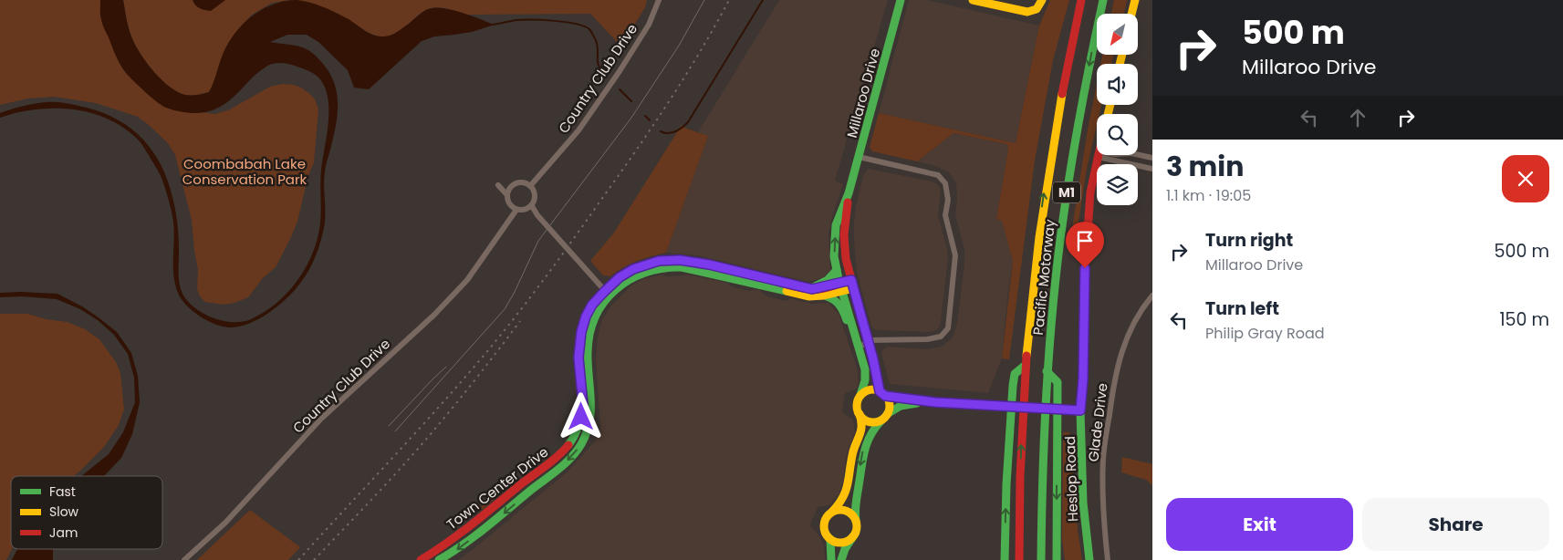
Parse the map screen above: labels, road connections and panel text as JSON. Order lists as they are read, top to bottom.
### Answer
{
  "streets": {
    "main road": [
      "Millaroo Drive",
      "M1",
      "Pacific Motorway",
      "Heslop Road",
      "Town Center Drive"
    ],
    "street": ["Country Club Drive", "Glade Drive"]
  },
  "parks": ["Coombabah Lake Conservation Park"],
  "legend": ["Fast", "Slow", "Jam"],
  "north": "bottom left",
  "page": {
    "turn": ["500 m", "Millaroo Drive"],
    "heading": ["3 min", "1.1 km · 19:05"],
    "list": [
      {
        "name": "Turn right",
        "note": "Millaroo Drive",
        "value": "500 m"
      },
      {
        "name": "Turn left",
        "note": "Philip Gray Road",
        "value": "150 m"
      }
    ],
    "buttons": ["Exit", "Share"]
  }
}
